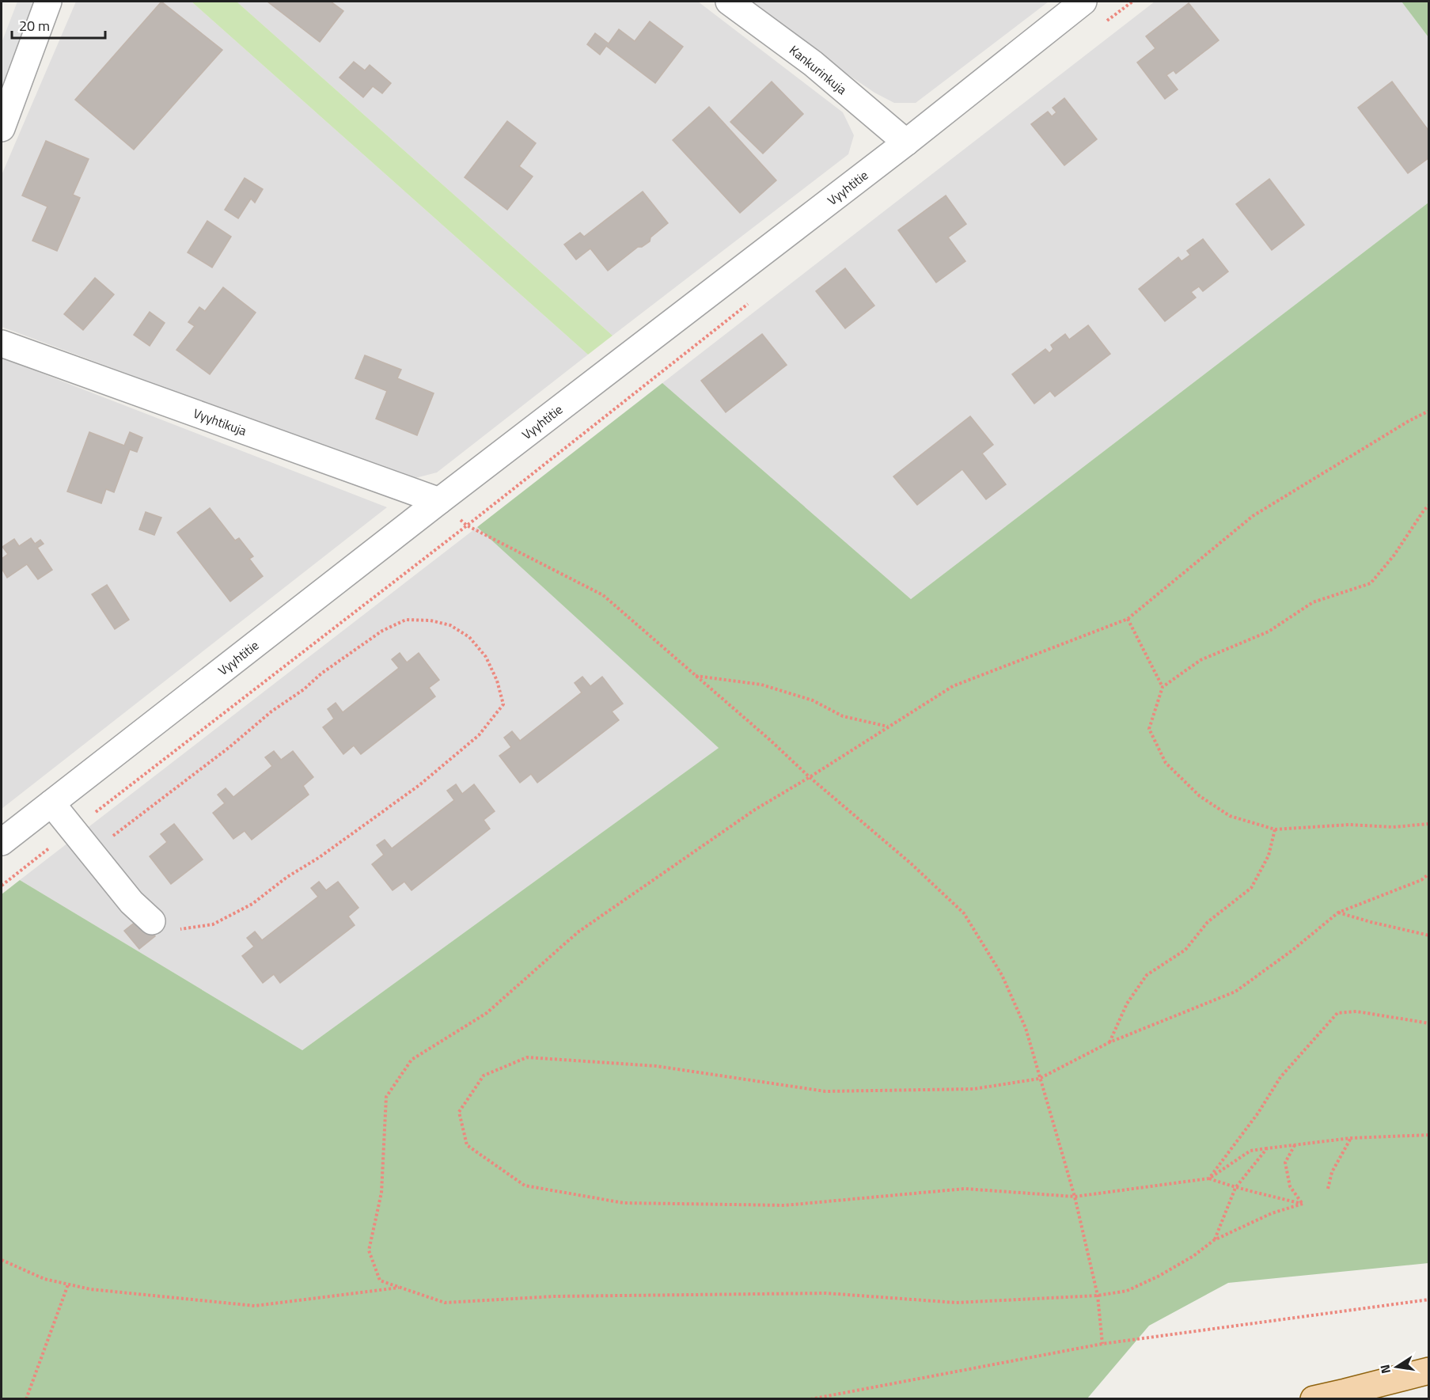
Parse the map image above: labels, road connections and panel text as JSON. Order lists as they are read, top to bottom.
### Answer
{
  "streets": {
    "street": ["Kankurinkuja", "Vyyhtitie", "Vyyhtikuja"]
  },
  "crossings": [
    ["Kankurinkuja", "Vyyhtitie"],
    ["Vyyhtitie", "Vyyhtikuja"]
  ],
  "scale_bar": "20 m",
  "north": "left"
}
